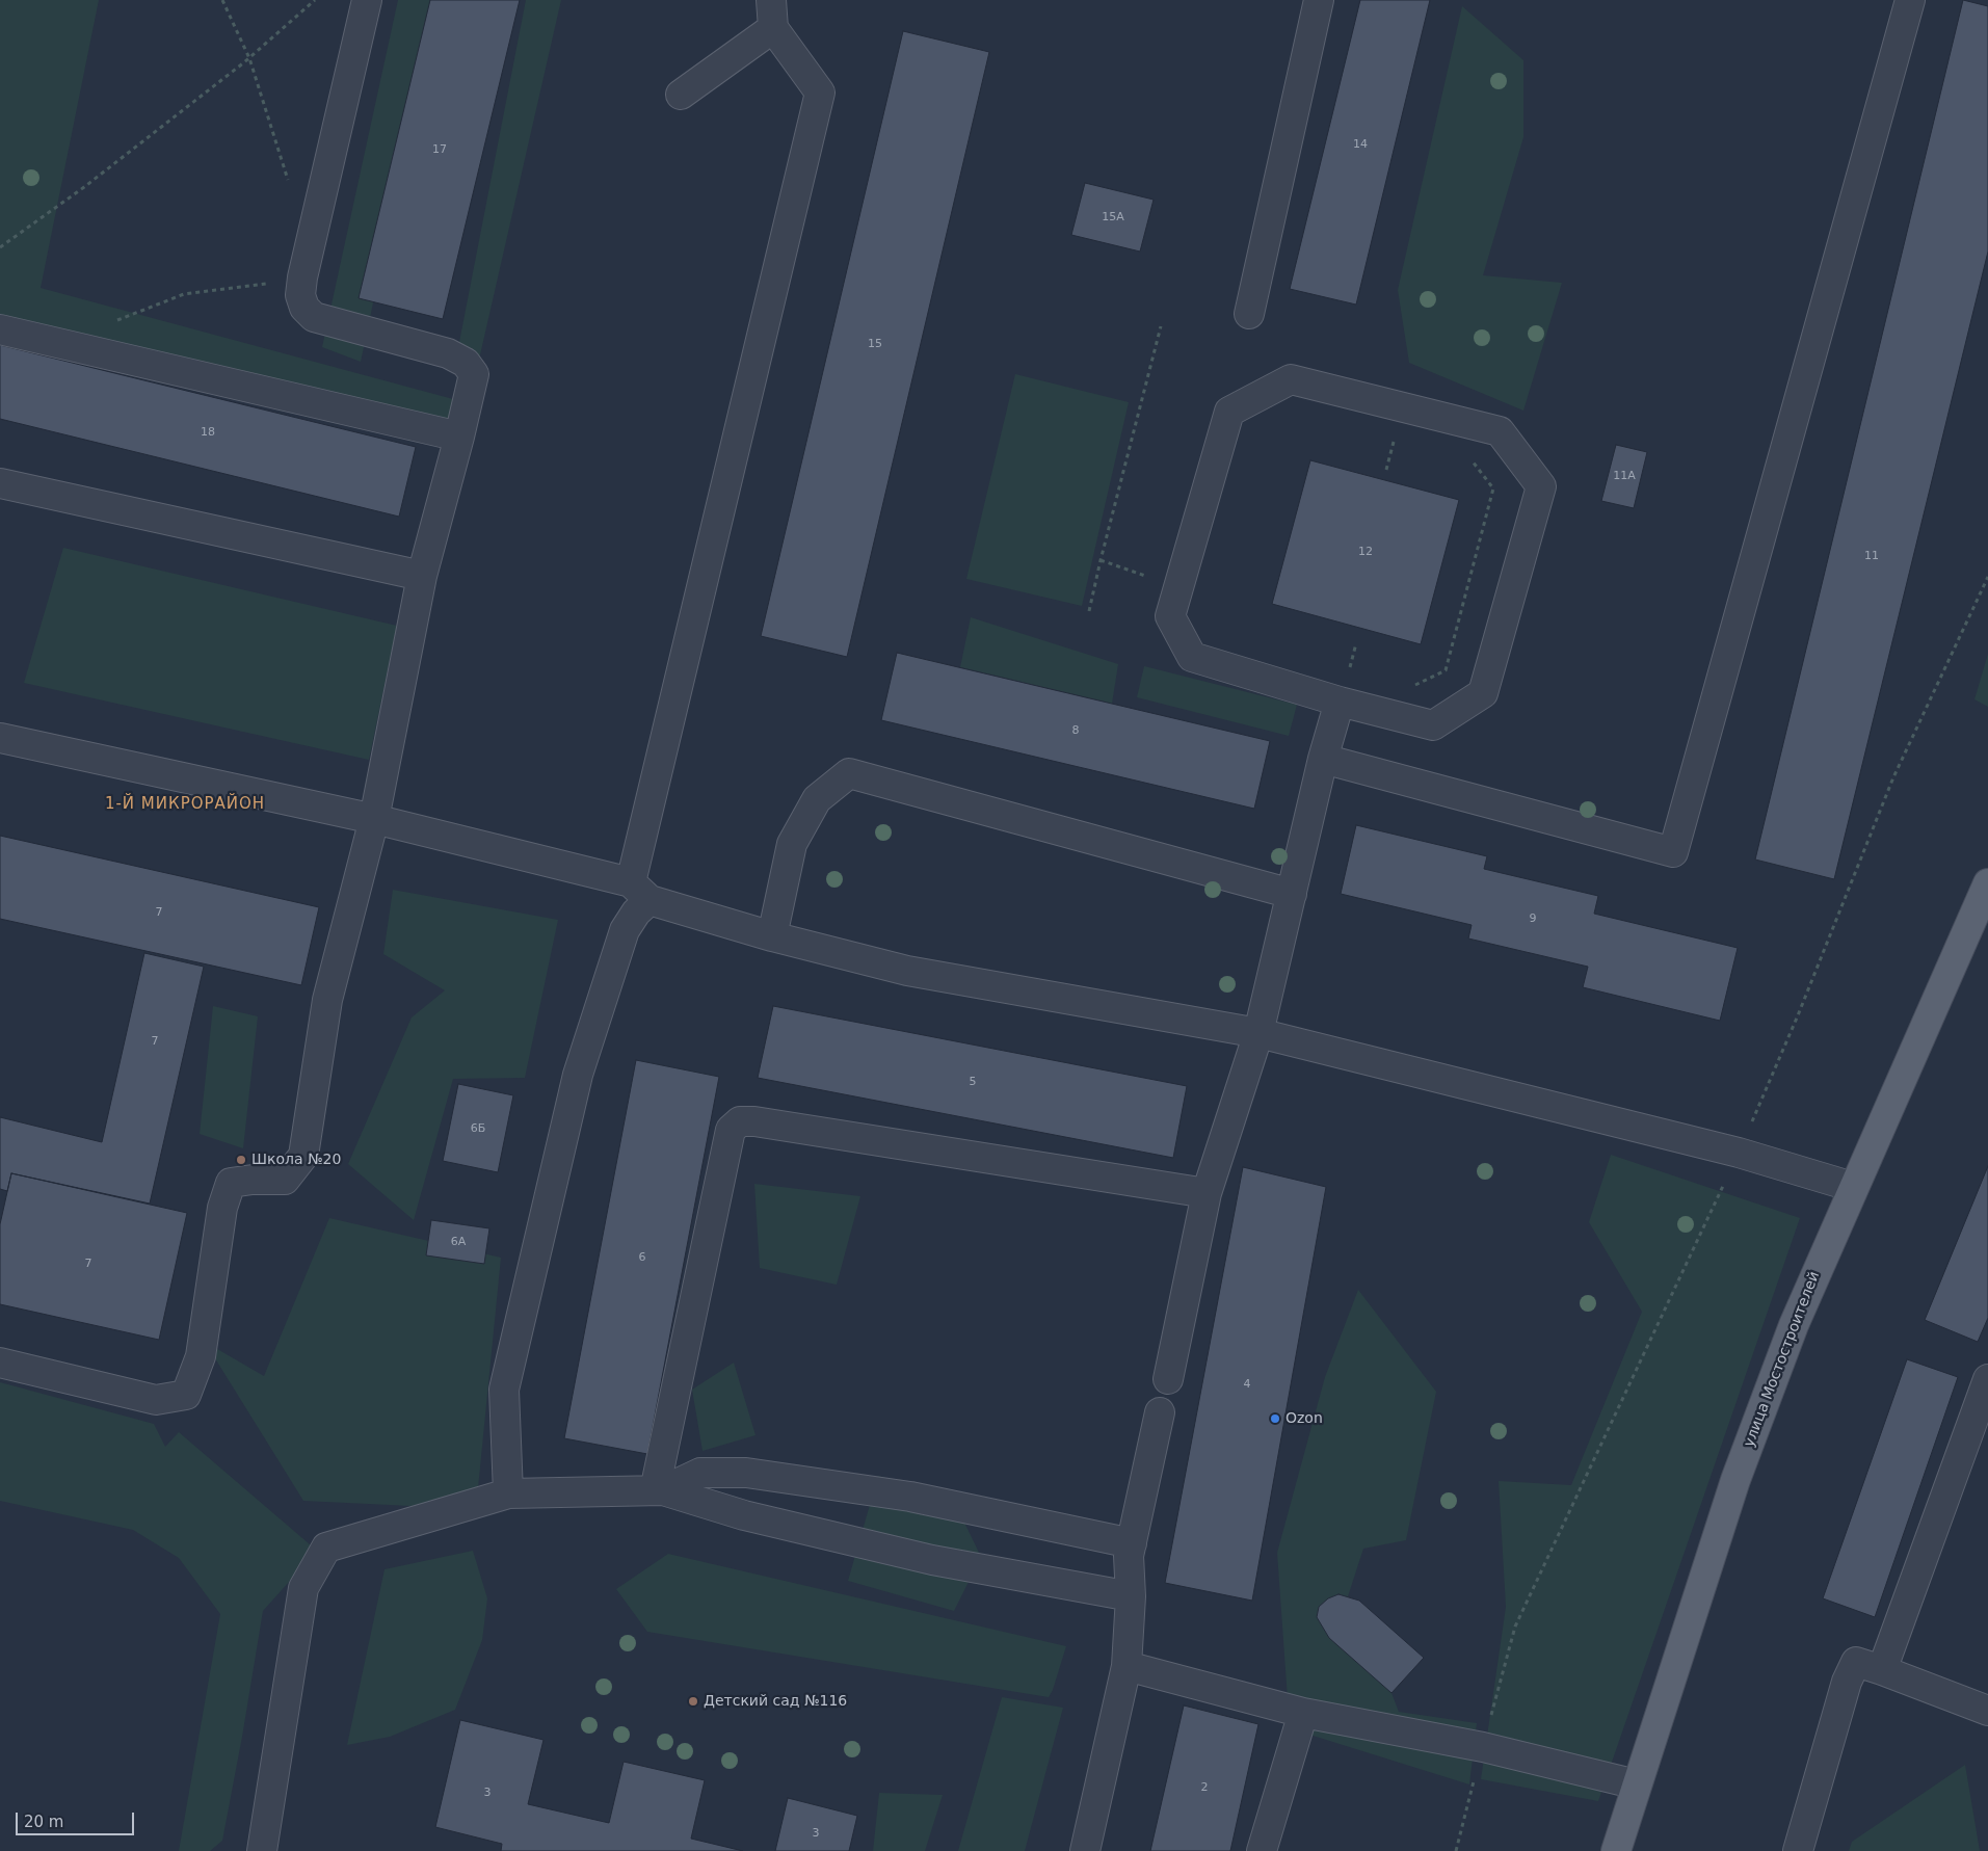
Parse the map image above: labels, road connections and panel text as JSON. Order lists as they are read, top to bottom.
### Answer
{
  "streets": {
    "main road": ["улица Мостостроителей"]
  },
  "districts": ["1-Й МИКРОРАЙОН"],
  "places": ["Школа №20", "Ozon", "Детский сад №116"],
  "house_numbers": [
    "14",
    "17",
    "15А",
    "15",
    "18",
    "11А",
    "12",
    "11",
    "8",
    "7",
    "9",
    "7",
    "5",
    "6Б",
    "6А",
    "6",
    "7",
    "4",
    "2",
    "3",
    "3"
  ],
  "scale_bar": "20 m"
}
